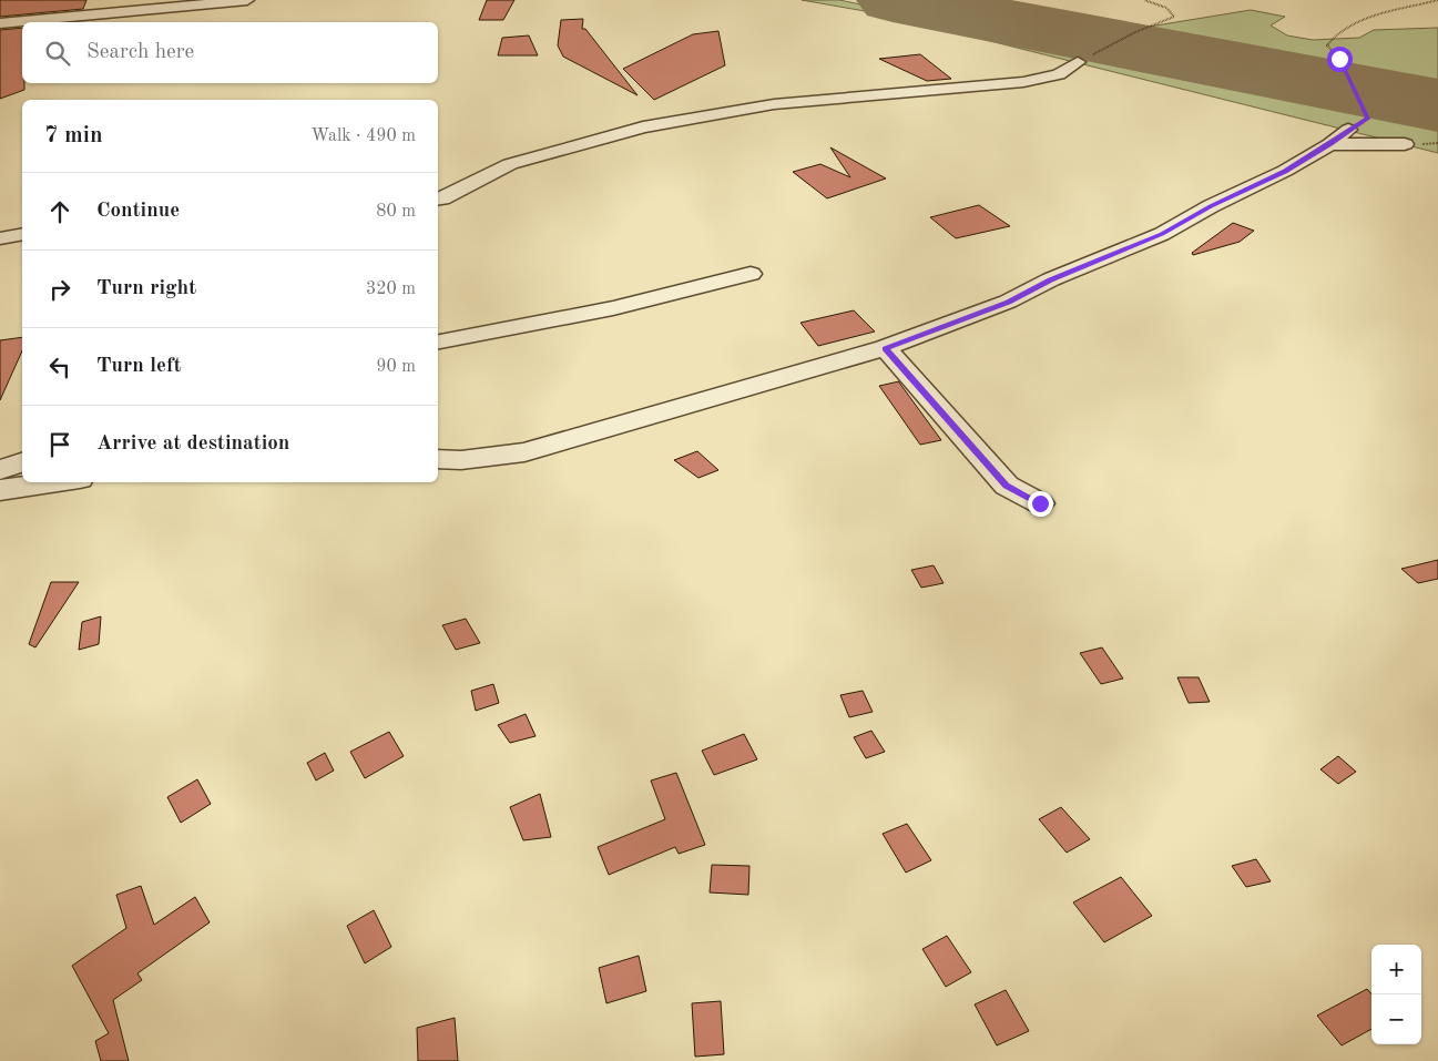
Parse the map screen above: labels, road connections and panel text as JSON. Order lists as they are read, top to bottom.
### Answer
{
  "page": {
    "search": "Search here",
    "heading": ["7 min", "Walk · 490 m"],
    "list": [
      ["Continue", "80 m"],
      ["Turn right", "320 m"],
      ["Turn left", "90 m"],
      "Arrive at destination"
    ],
    "map_buttons": ["+", "−"]
  }
}
